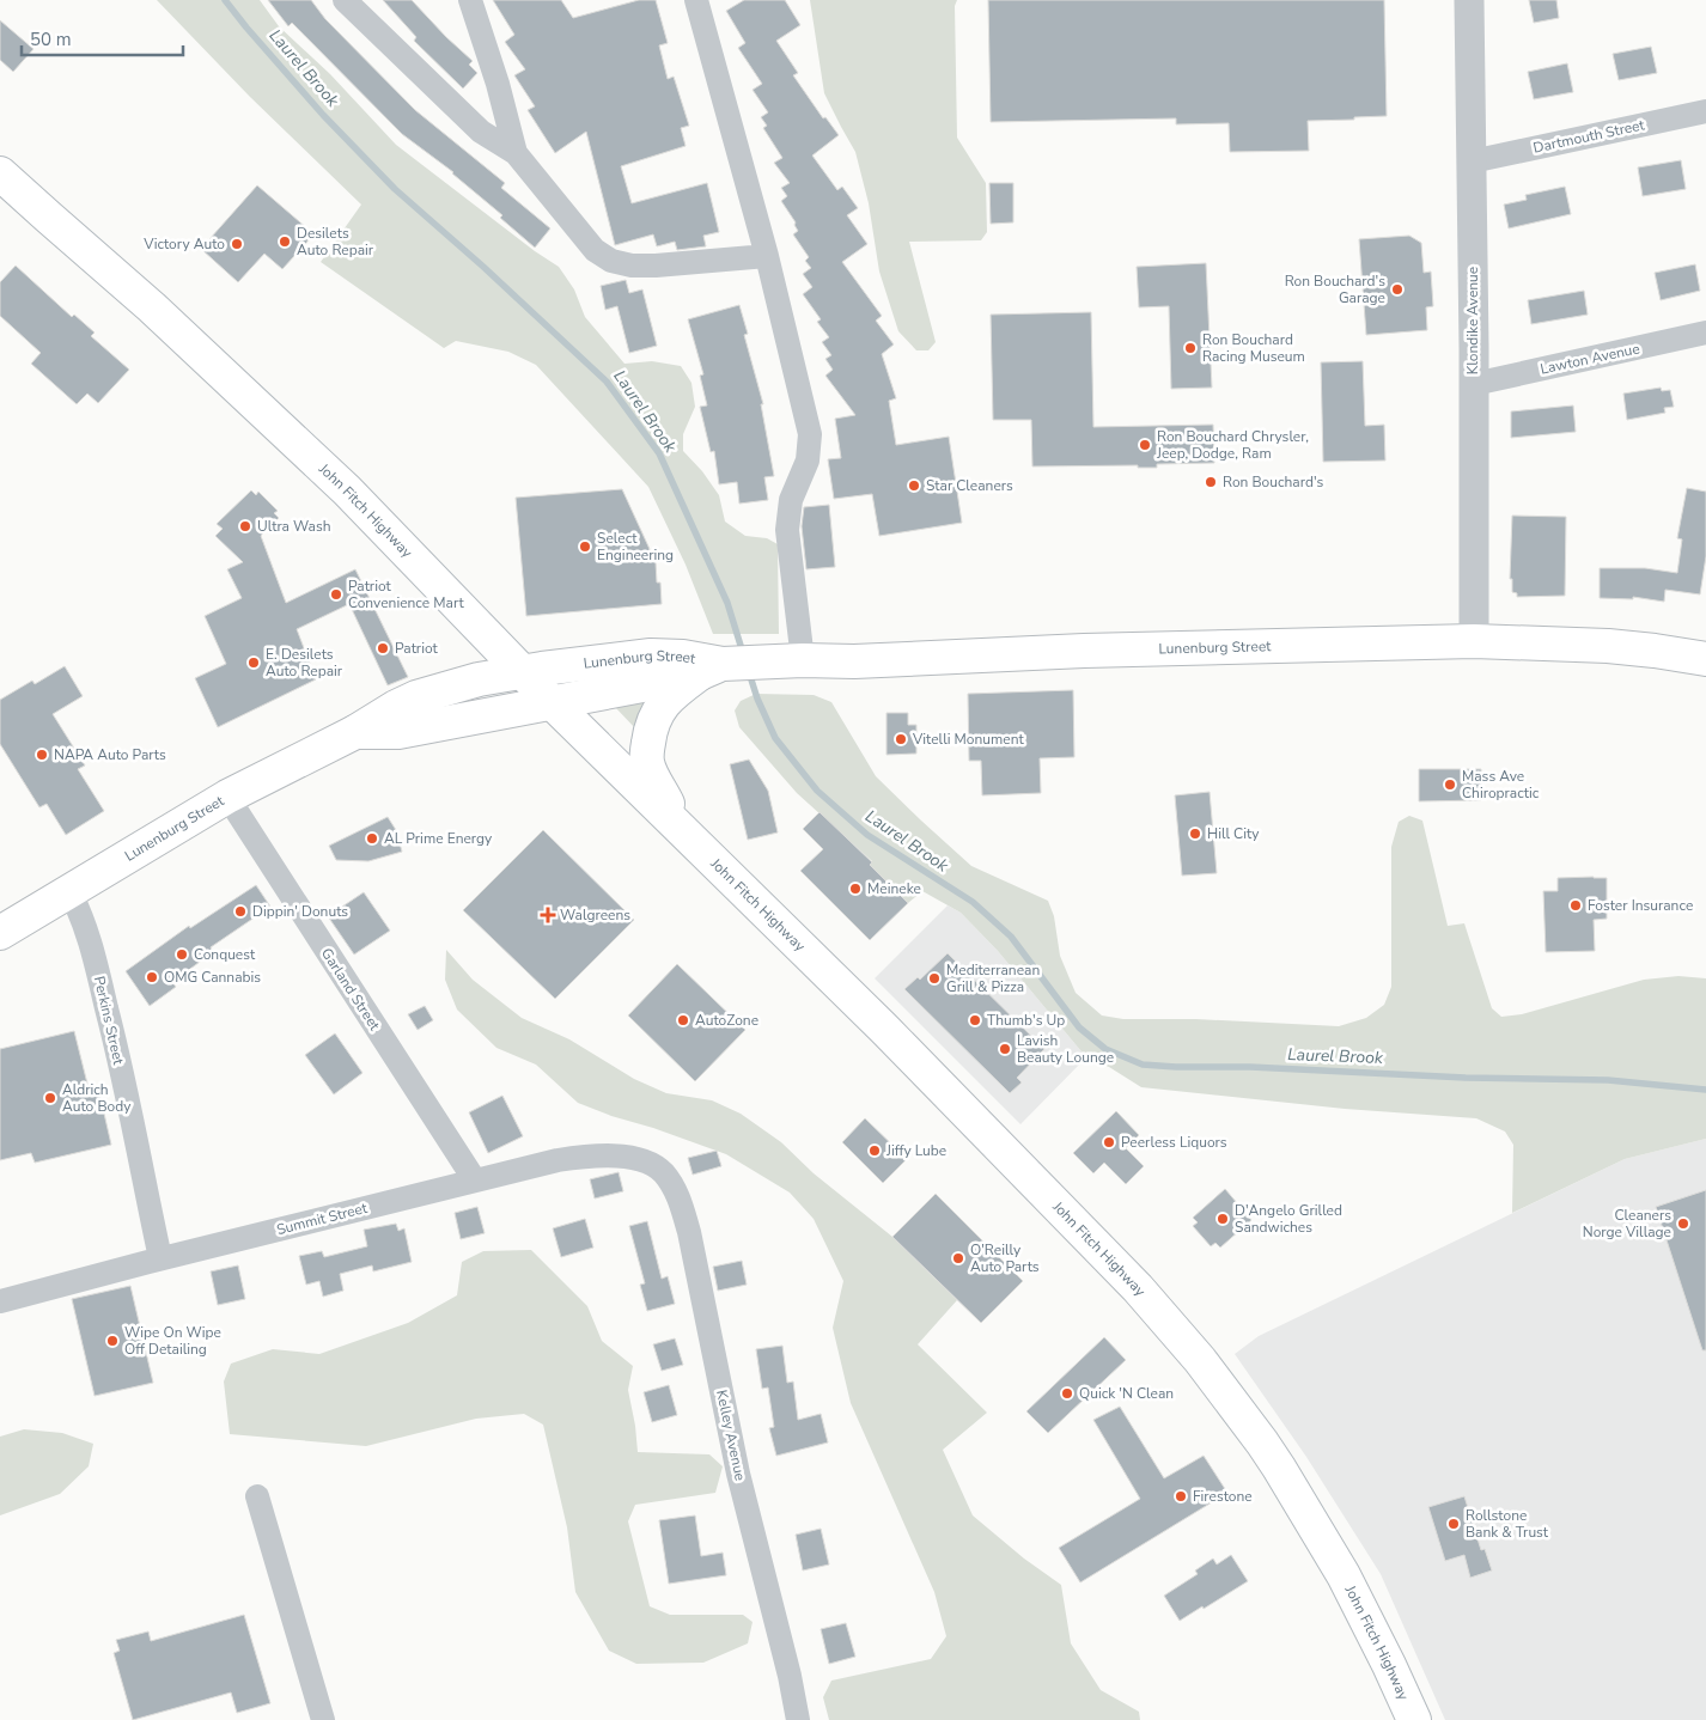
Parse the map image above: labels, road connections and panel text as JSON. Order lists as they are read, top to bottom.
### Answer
{
  "streets": {
    "main road": ["John Fitch Highway", "Lunenburg Street"],
    "street": [
      "Dartmouth Street",
      "Klondike Avenue",
      "Lawton Avenue",
      "Garland Street",
      "Perkins Street",
      "Summit Street",
      "Kelley Avenue"
    ]
  },
  "crossings": [
    ["Dartmouth Street", "Klondike Avenue"],
    ["Klondike Avenue", "Lawton Avenue"],
    ["Klondike Avenue", "Lunenburg Street"],
    ["John Fitch Highway", "Lunenburg Street"],
    ["Lunenburg Street", "Garland Street"],
    ["Lunenburg Street", "Perkins Street"],
    ["Garland Street", "Summit Street"],
    ["Perkins Street", "Summit Street"],
    ["Summit Street", "Kelley Avenue"]
  ],
  "water": ["Laurel Brook"],
  "places": {
    "other": [
      "Desilets Auto Repair",
      "Victory Auto",
      "Ron Bouchard's Garage",
      "Ron Bouchard Racing Museum",
      "Ron Bouchard Chrysler, Jeep, Dodge, Ram",
      "Ron Bouchard's",
      "Star Cleaners",
      "Ultra Wash",
      "Select Engineering",
      "Patriot Convenience Mart",
      "Patriot",
      "E. Desilets Auto Repair",
      "Vitelli Monument",
      "NAPA Auto Parts",
      "Mass Ave Chiropractic",
      "Hill City",
      "AL Prime Energy",
      "Meineke",
      "Foster Insurance",
      "Dippin' Donuts",
      "Conquest",
      "OMG Cannabis",
      "Mediterranean Grill & Pizza",
      "AutoZone",
      "Thumb's Up",
      "Lavish Beauty Lounge",
      "Aldrich Auto Body",
      "Peerless Liquors",
      "Jiffy Lube",
      "D'Angelo Grilled Sandwiches",
      "Cleaners Norge Village",
      "O'Reilly Auto Parts",
      "Wipe On Wipe Off Detailing",
      "Quick 'N Clean",
      "Firestone",
      "Rollstone Bank & Trust"
    ],
    "health": ["Walgreens"]
  },
  "scale_bar": "50 m"
}
